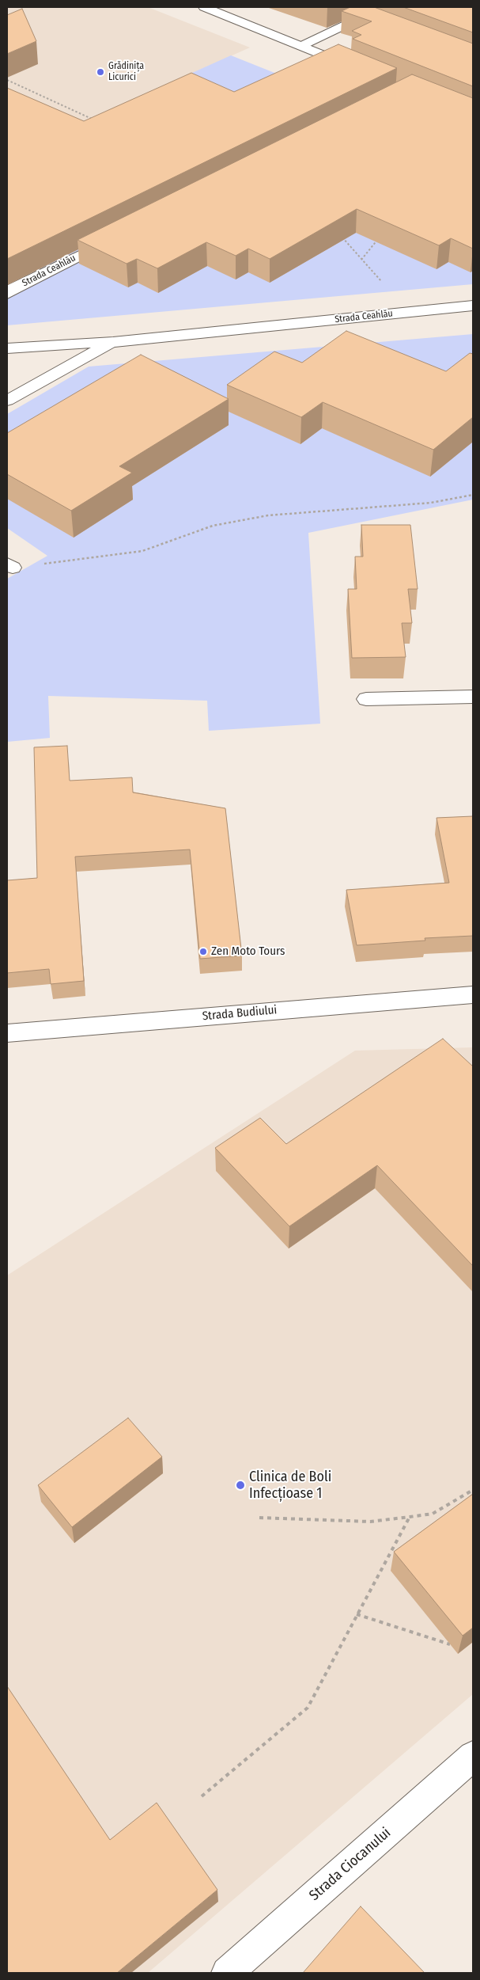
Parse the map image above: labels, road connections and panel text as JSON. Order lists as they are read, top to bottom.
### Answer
{
  "streets": {
    "street": ["Strada Ceahlău", "Strada Budiului", "Strada Ciocanului"]
  },
  "places": ["Grădinița Licurici", "Zen Moto Tours", "Clinica de Boli Infecțioase 1"]
}
